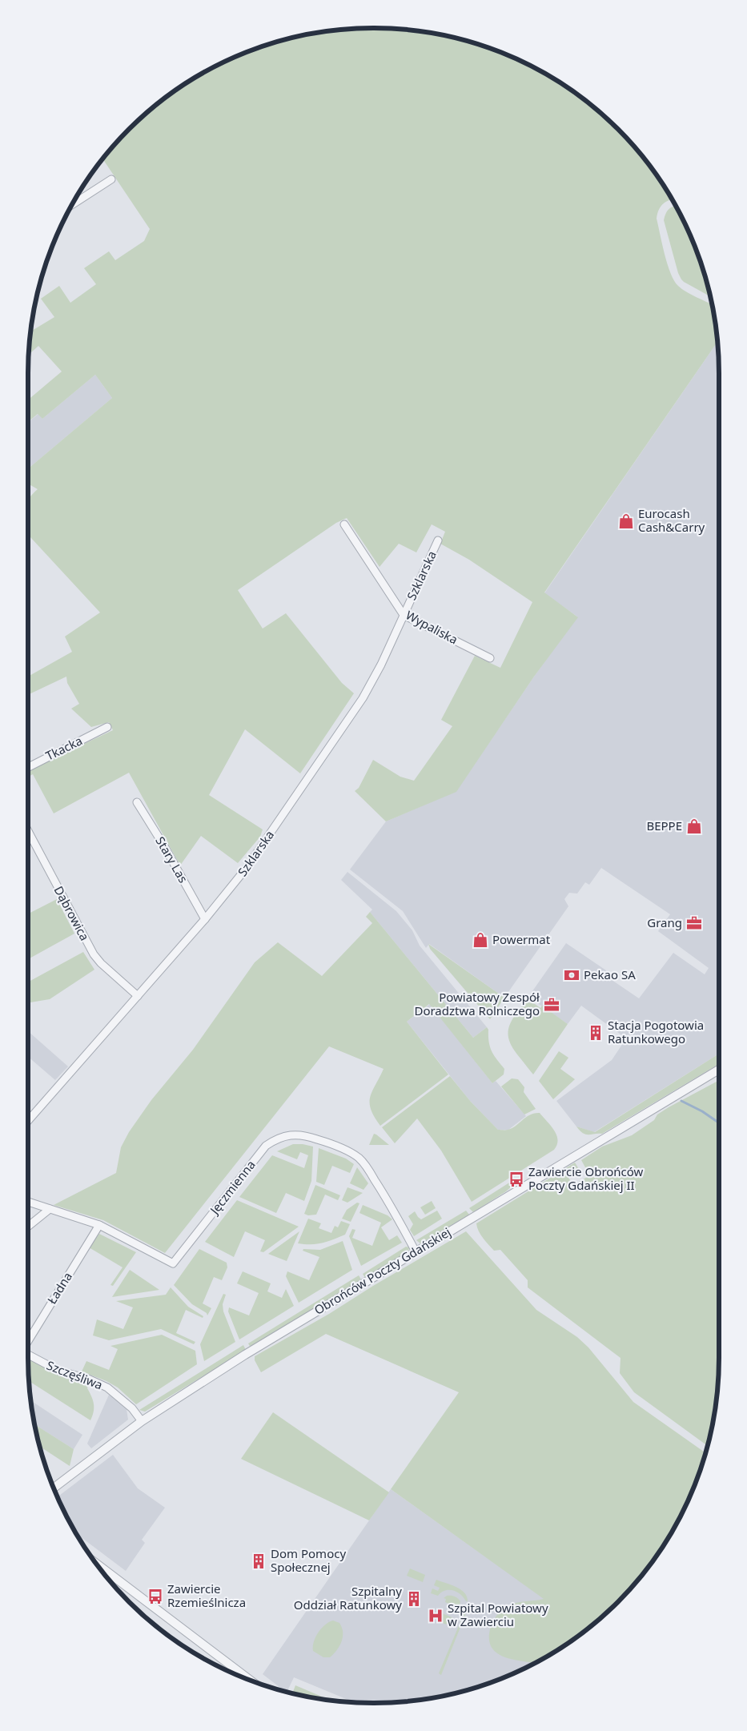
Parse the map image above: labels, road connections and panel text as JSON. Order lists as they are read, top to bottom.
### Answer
{
  "streets": {
    "street": [
      "Szklarska",
      "Wypaliska",
      "Tkacka",
      "Stary Las",
      "Dąbrowica",
      "Jęczmienna",
      "Obrońców Poczty Gdańskiej",
      "Ładna",
      "Szczęśliwa"
    ]
  },
  "crossings": [
    ["Szklarska", "Wypaliska"],
    ["Szklarska", "Stary Las"],
    ["Szklarska", "Dąbrowica"],
    ["Jęczmienna", "Obrońców Poczty Gdańskiej"],
    ["Jęczmienna", "Ładna"],
    ["Obrońców Poczty Gdańskiej", "Szczęśliwa"]
  ],
  "places": {
    "shop": ["Eurocash Cash&Carry", "BEPPE", "Powermat"],
    "office": ["Grang", "Powiatowy Zespół Doradztwa Rolniczego"],
    "bank": ["Pekao SA"],
    "building": ["Stacja Pogotowia Ratunkowego", "Dom Pomocy Społecznej", "Szpitalny Oddział Ratunkowy"],
    "bus stop": ["Zawiercie Obrońców Poczty Gdańskiej II", "Zawiercie Rzemieślnicza"],
    "hospital": ["Szpital Powiatowy w Zawierciu"]
  }
}
